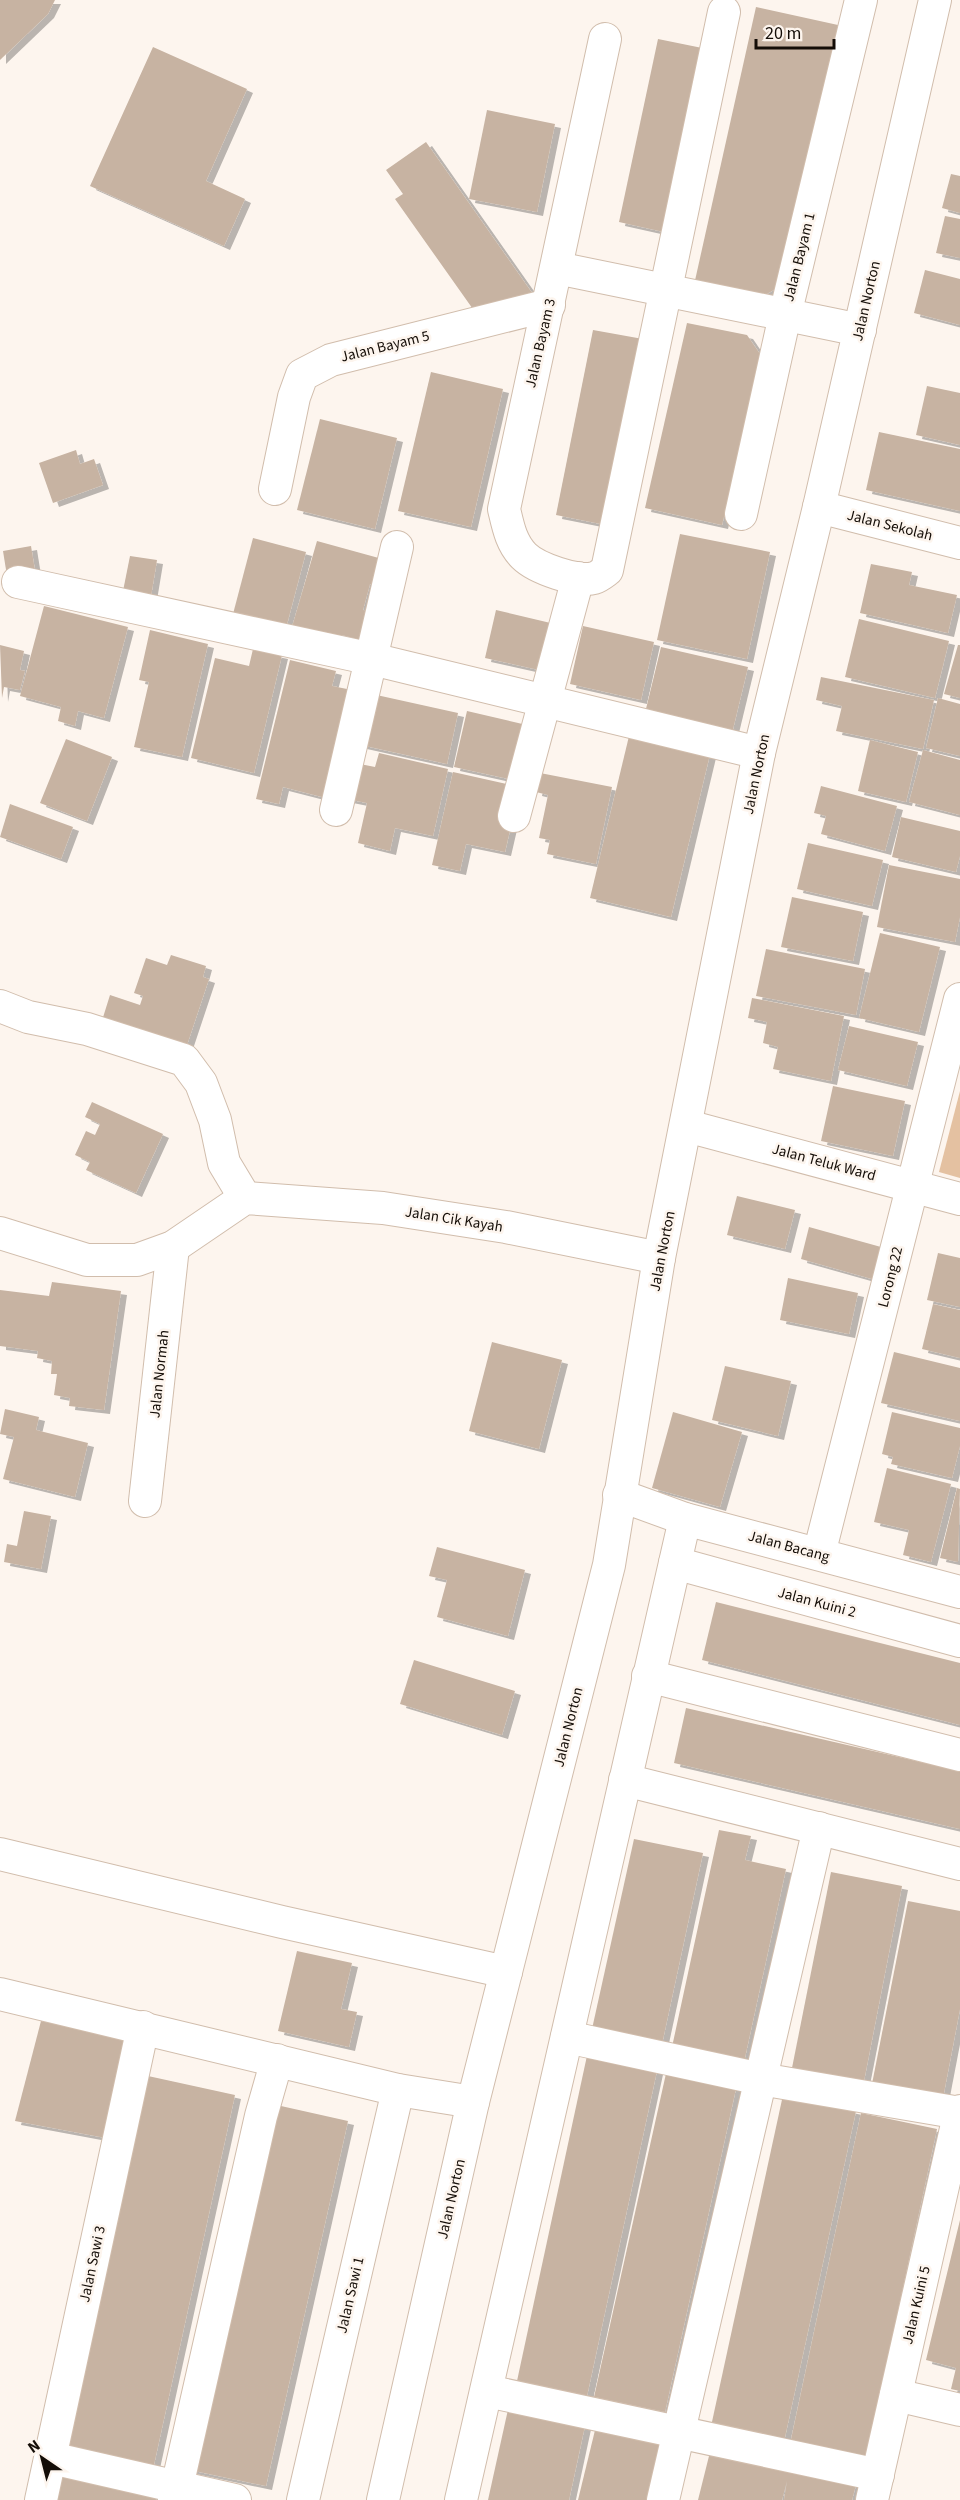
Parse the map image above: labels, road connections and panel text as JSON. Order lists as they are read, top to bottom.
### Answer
{
  "streets": {
    "street": [
      "Jalan Bayam 1",
      "Jalan Norton",
      "Jalan Bayam 3",
      "Jalan Bayam 5",
      "Jalan Sekolah",
      "Jalan Teluk Ward",
      "Jalan Cik Kayah",
      "Lorong 22",
      "Jalan Normah",
      "Jalan Bacang",
      "Jalan Kuini 2",
      "Jalan Sawi 3",
      "Jalan Sawi 1",
      "Jalan Kuini 5"
    ]
  },
  "crossings": [
    ["Jalan Norton", "Jalan Sekolah"],
    ["Jalan Norton", "Jalan Teluk Ward"],
    ["Jalan Norton", "Jalan Cik Kayah"],
    ["Jalan Norton", "Jalan Bacang"],
    ["Jalan Bayam 3", "Jalan Bayam 5"],
    ["Jalan Teluk Ward", "Lorong 22"],
    ["Lorong 22", "Jalan Bacang"]
  ],
  "scale_bar": "20 m",
  "north": "top left"
}
